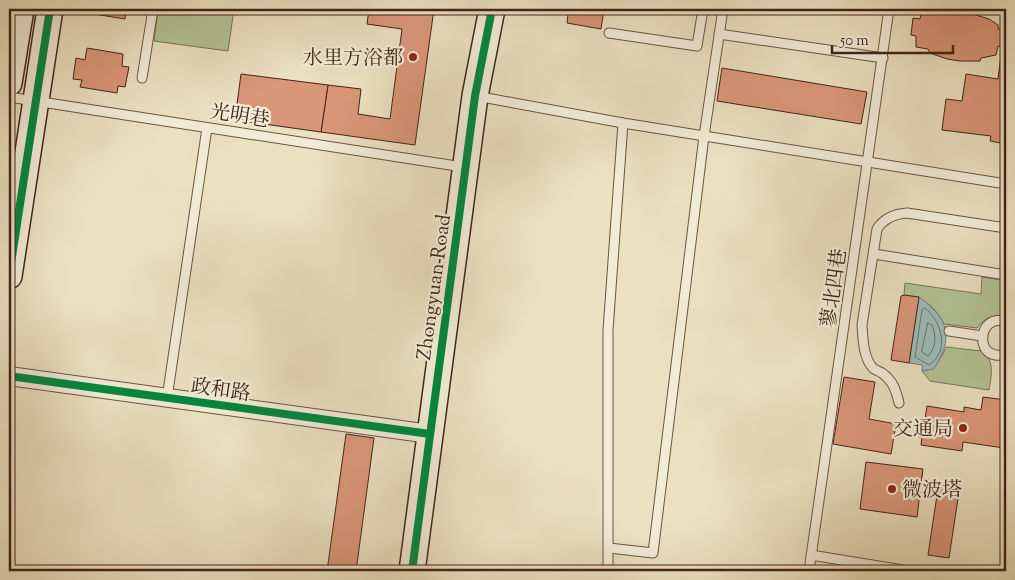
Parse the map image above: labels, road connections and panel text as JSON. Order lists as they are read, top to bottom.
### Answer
{
  "streets": {
    "main road": ["Zhongyuan Road"],
    "street": ["政和路"],
    "lane": ["光明巷", "蓼北四巷"]
  },
  "crossings": [
    ["光明巷", "Zhongyuan Road"],
    ["Zhongyuan Road", "政和路"]
  ],
  "places": ["水里方浴都", "交通局", "微波塔"],
  "scale_bar": "50 m"
}
